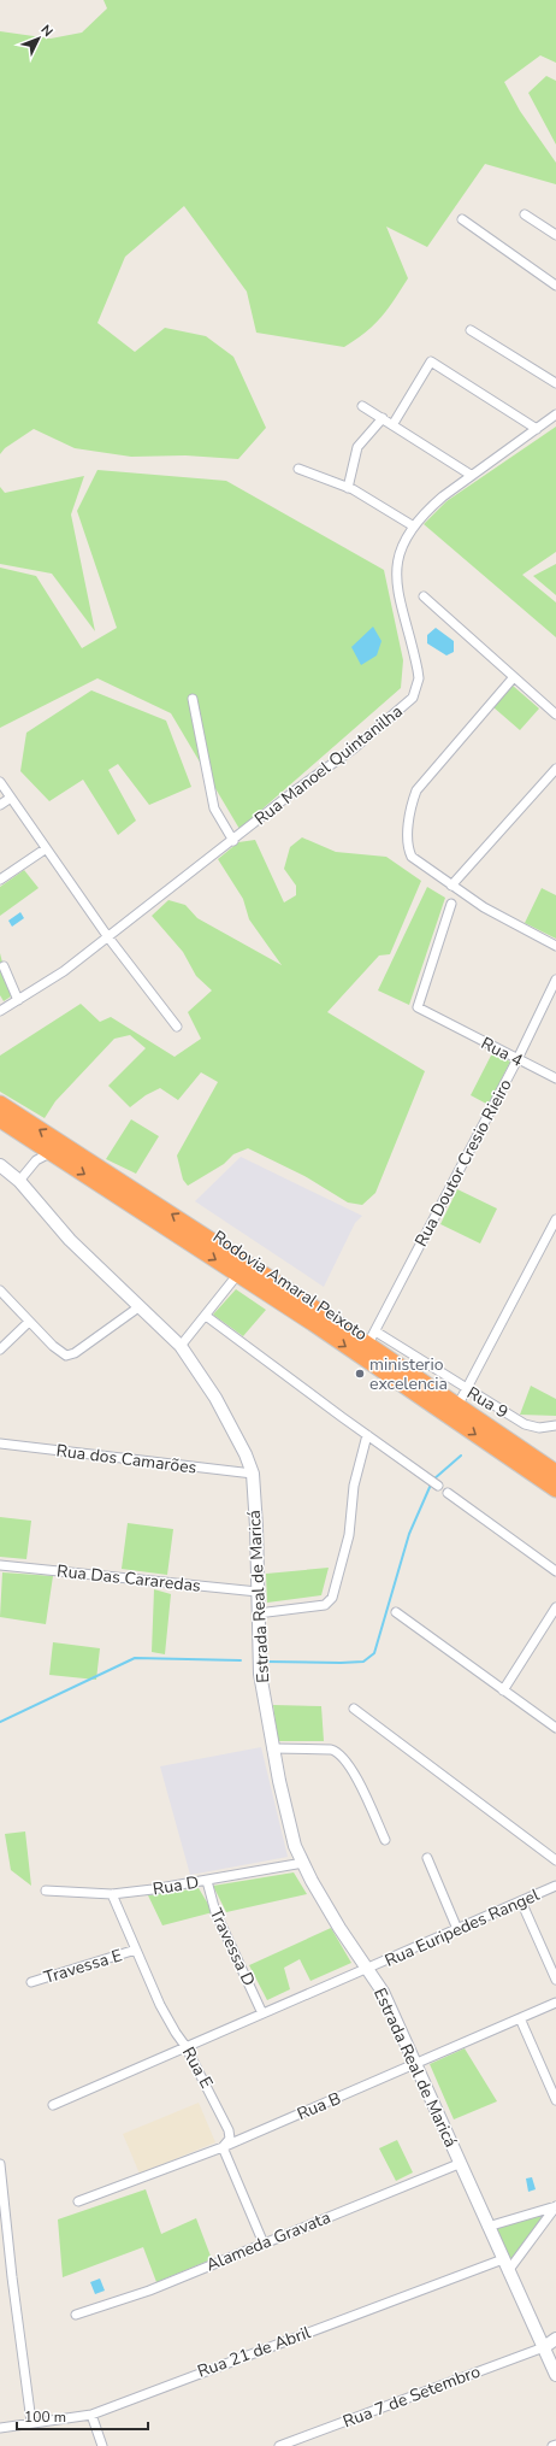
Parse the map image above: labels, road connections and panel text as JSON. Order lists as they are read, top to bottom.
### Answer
{
  "streets": {
    "highway": ["Rodovia Amaral Peixoto"],
    "main road": ["Estrada Real de Maricá"],
    "street": [
      "Rua Manoel Quintanilha",
      "Rua 4",
      "Rua Doutor Cresio Rieiro",
      "Rua 9",
      "Rua dos Camarões",
      "Rua Das Cararedas",
      "Rua D",
      "Rua Euripedes Rangel",
      "Travessa D",
      "Travessa E",
      "Rua E",
      "Rua B",
      "Alameda Gravata",
      "Rua 21 de Abril",
      "Rua 7 de Setembro"
    ]
  },
  "crossings": [
    ["Rua 4", "Rua Doutor Cresio Rieiro"],
    ["Rua Doutor Cresio Rieiro", "Rodovia Amaral Peixoto"],
    ["Rua Doutor Cresio Rieiro", "Rua 9"],
    ["Rodovia Amaral Peixoto", "Rua 9"],
    ["Rua dos Camarões", "Estrada Real de Maricá"],
    ["Rua Das Cararedas", "Estrada Real de Maricá"],
    ["Estrada Real de Maricá", "Rua D"],
    ["Estrada Real de Maricá", "Rua Euripedes Rangel"],
    ["Estrada Real de Maricá", "Rua B"],
    ["Estrada Real de Maricá", "Alameda Gravata"],
    ["Estrada Real de Maricá", "Rua 21 de Abril"],
    ["Estrada Real de Maricá", "Rua 7 de Setembro"],
    ["Rua D", "Travessa D"],
    ["Rua D", "Rua E"],
    ["Rua Euripedes Rangel", "Travessa D"],
    ["Rua Euripedes Rangel", "Rua E"],
    ["Travessa E", "Rua E"],
    ["Rua E", "Rua B"]
  ],
  "places": ["ministerio excelencia"],
  "scale_bar": "100 m",
  "north": "top right"
}
